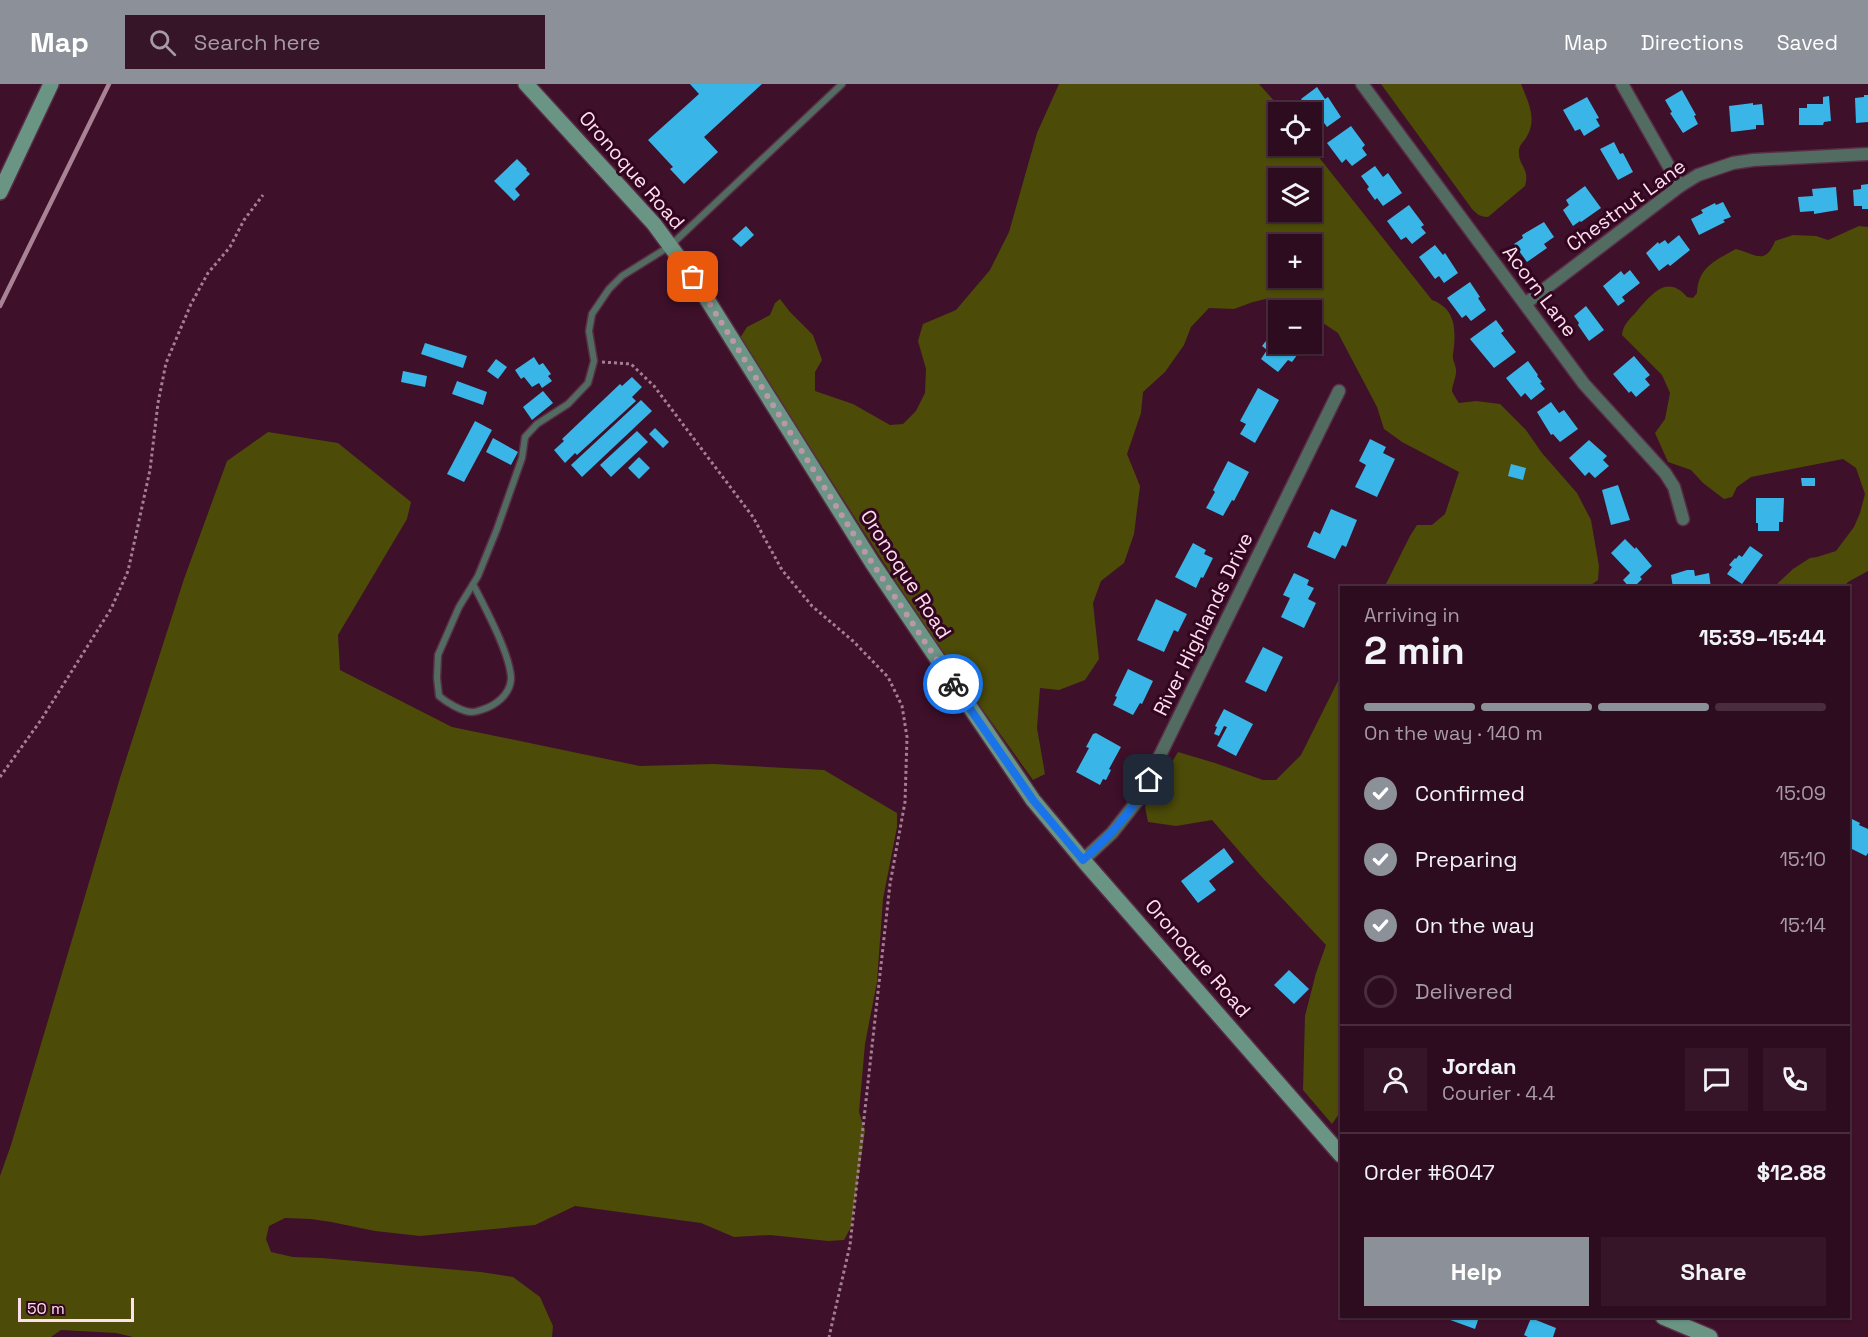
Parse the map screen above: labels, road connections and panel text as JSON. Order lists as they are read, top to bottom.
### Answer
{
  "streets": {
    "street": [
      "Oronoque Road",
      "Chestnut Lane",
      "Acorn Lane",
      "River Highlands Drive"
    ]
  },
  "crossings": [
    ["Oronoque Road", "River Highlands Drive"],
    ["Chestnut Lane", "Acorn Lane"]
  ],
  "scale_bar": "50 m",
  "page": {
    "header": "Map",
    "search": "Search here",
    "nav": ["Map", "Directions", "Saved"],
    "map_buttons": ["+", "−"],
    "heading": ["2 min", "Arriving in", "15:39–15:44"],
    "panel": [
      "Jordan",
      "Courier · 4.4",
      "Order #6047",
      "$12.88"
    ],
    "bar": "On the way · 140 m",
    "list": [
      ["Confirmed", "15:09"],
      ["Preparing", "15:10"],
      ["On the way", "15:14"],
      "Delivered"
    ],
    "buttons": ["Help", "Share"],
    "scale": "50 m"
  }
}
